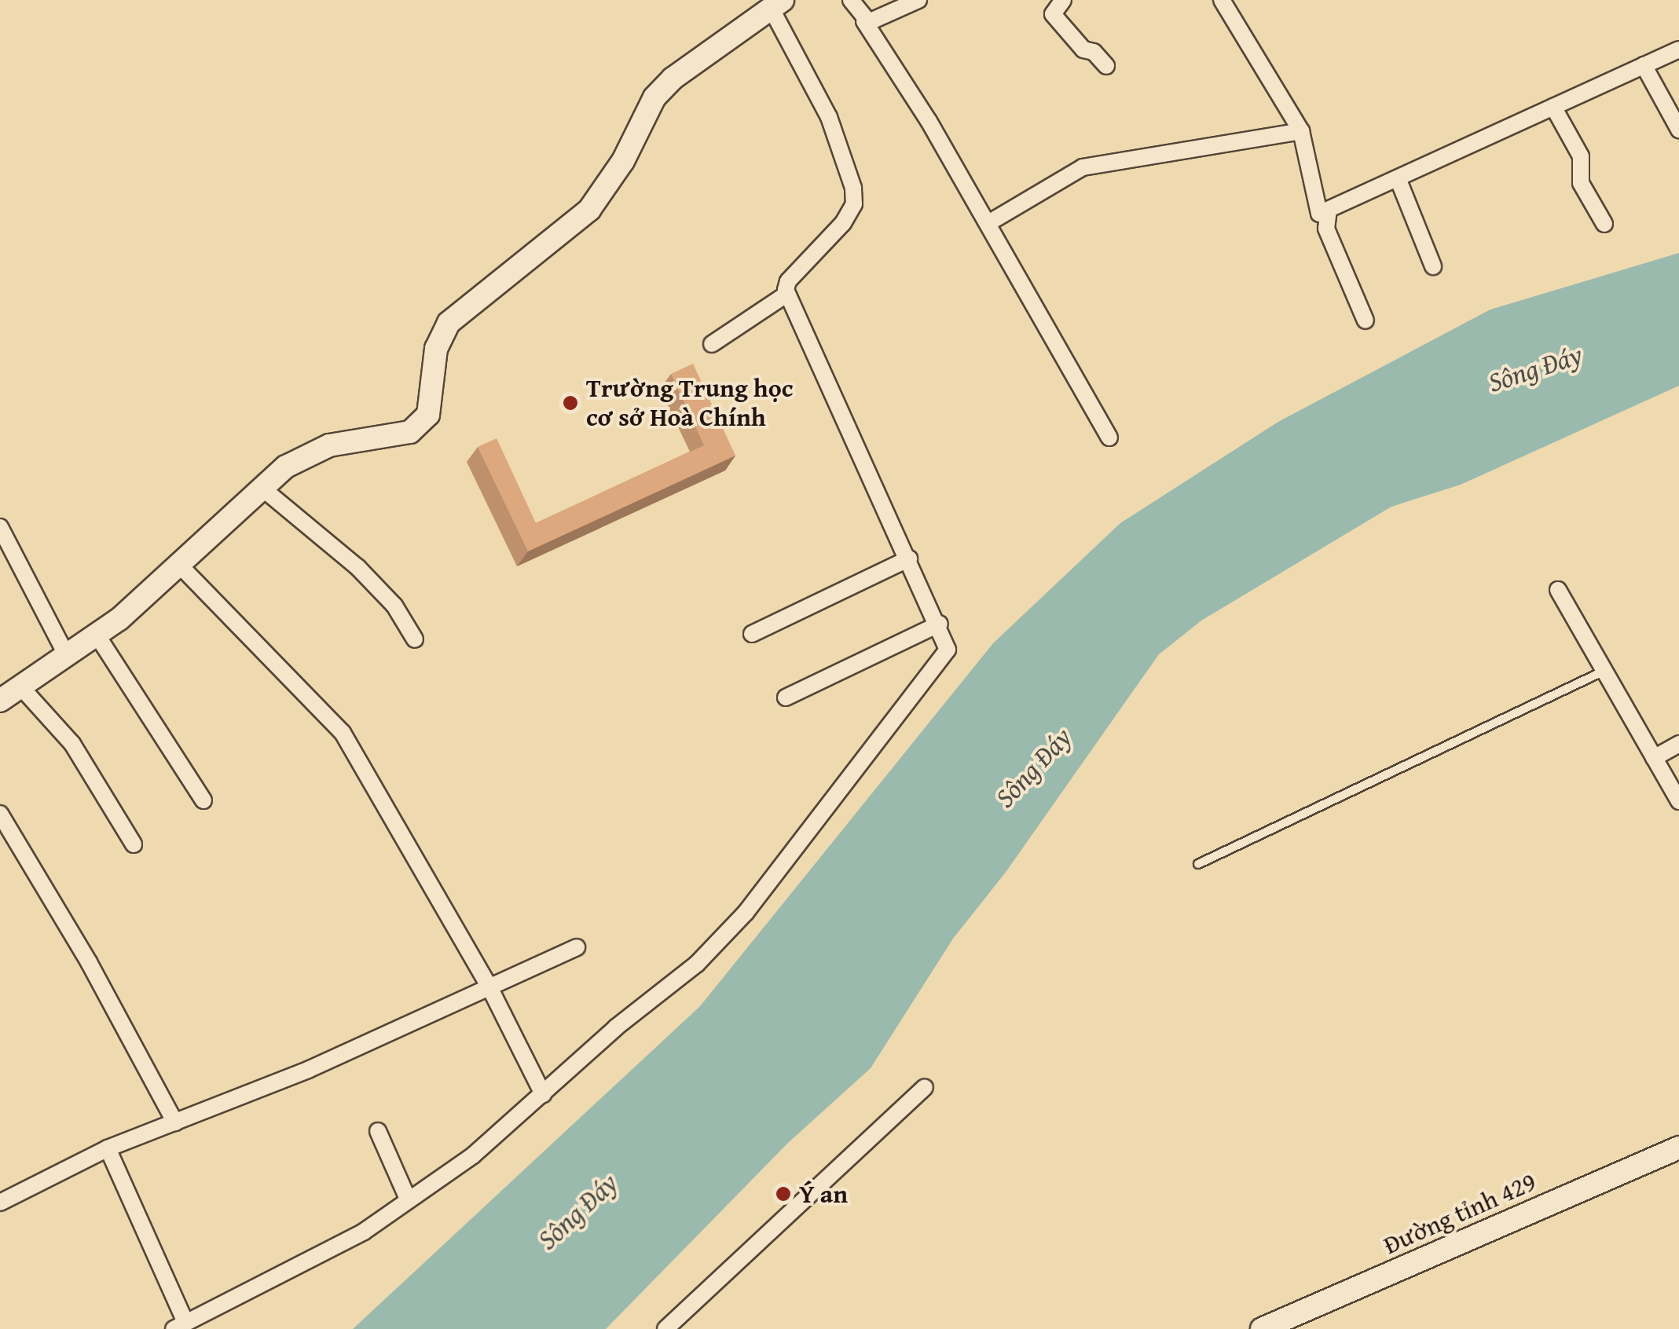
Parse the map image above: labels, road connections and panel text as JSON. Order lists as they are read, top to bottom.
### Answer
{
  "streets": {
    "street": ["Đường tỉnh 429"]
  },
  "water": ["Sông Đáy"],
  "places": ["Trường Trung học cơ sở Hoà Chính", "Ý an"]
}
